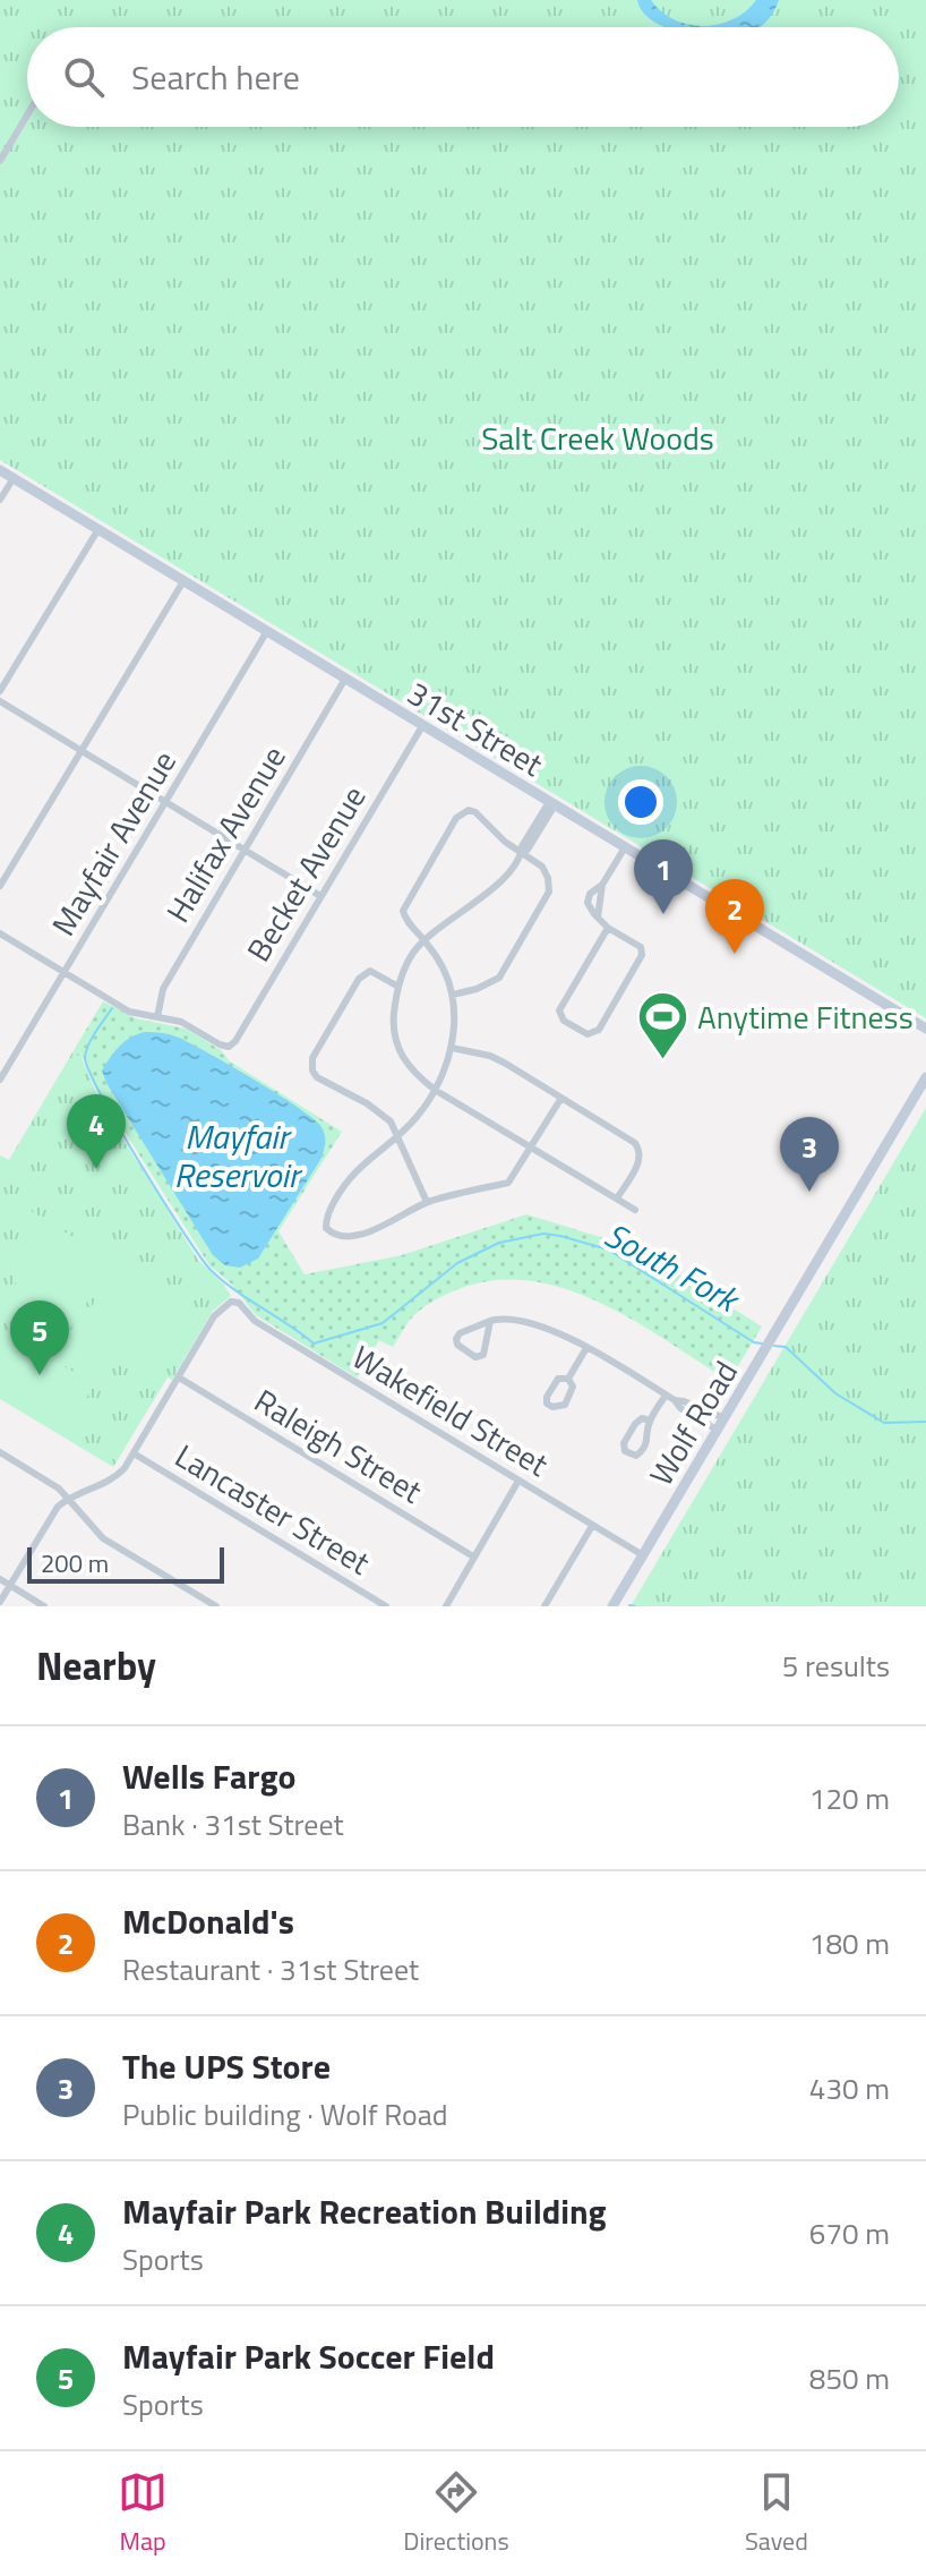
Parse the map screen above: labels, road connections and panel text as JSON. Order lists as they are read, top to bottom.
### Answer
{
  "streets": {
    "main road": ["31st Street", "Wolf Road"],
    "street": [
      "Halifax Avenue",
      "Mayfair Avenue",
      "Becket Avenue",
      "Wakefield Street",
      "Raleigh Street",
      "Lancaster Street"
    ]
  },
  "crossings": [
    ["31st Street", "Halifax Avenue"],
    ["31st Street", "Mayfair Avenue"],
    ["31st Street", "Becket Avenue"],
    ["Halifax Avenue", "Becket Avenue"],
    ["Wakefield Street", "Wolf Road"],
    ["Wakefield Street", "Raleigh Street"]
  ],
  "water": ["Mayfair Reservoir", "South Fork"],
  "parks": ["Salt Creek Woods"],
  "places": {
    "sports": ["Anytime Fitness"]
  },
  "scale_bar": "200 m",
  "page": {
    "search": "Search here",
    "pins": [
      "1",
      "2",
      "4",
      "3",
      "5"
    ],
    "scale": "200 m",
    "heading": ["Nearby", "5 results"],
    "list": [
      {
        "mark": "1",
        "name": "Wells Fargo",
        "note": "Bank · 31st Street",
        "value": "120 m"
      },
      {
        "mark": "2",
        "name": "McDonald's",
        "note": "Restaurant · 31st Street",
        "value": "180 m"
      },
      {
        "mark": "3",
        "name": "The UPS Store",
        "note": "Public building · Wolf Road",
        "value": "430 m"
      },
      {
        "mark": "4",
        "name": "Mayfair Park Recreation Building",
        "note": "Sports",
        "value": "670 m"
      },
      {
        "mark": "5",
        "name": "Mayfair Park Soccer Field",
        "note": "Sports",
        "value": "850 m"
      }
    ],
    "nav": ["Map", "Directions", "Saved"]
  }
}
